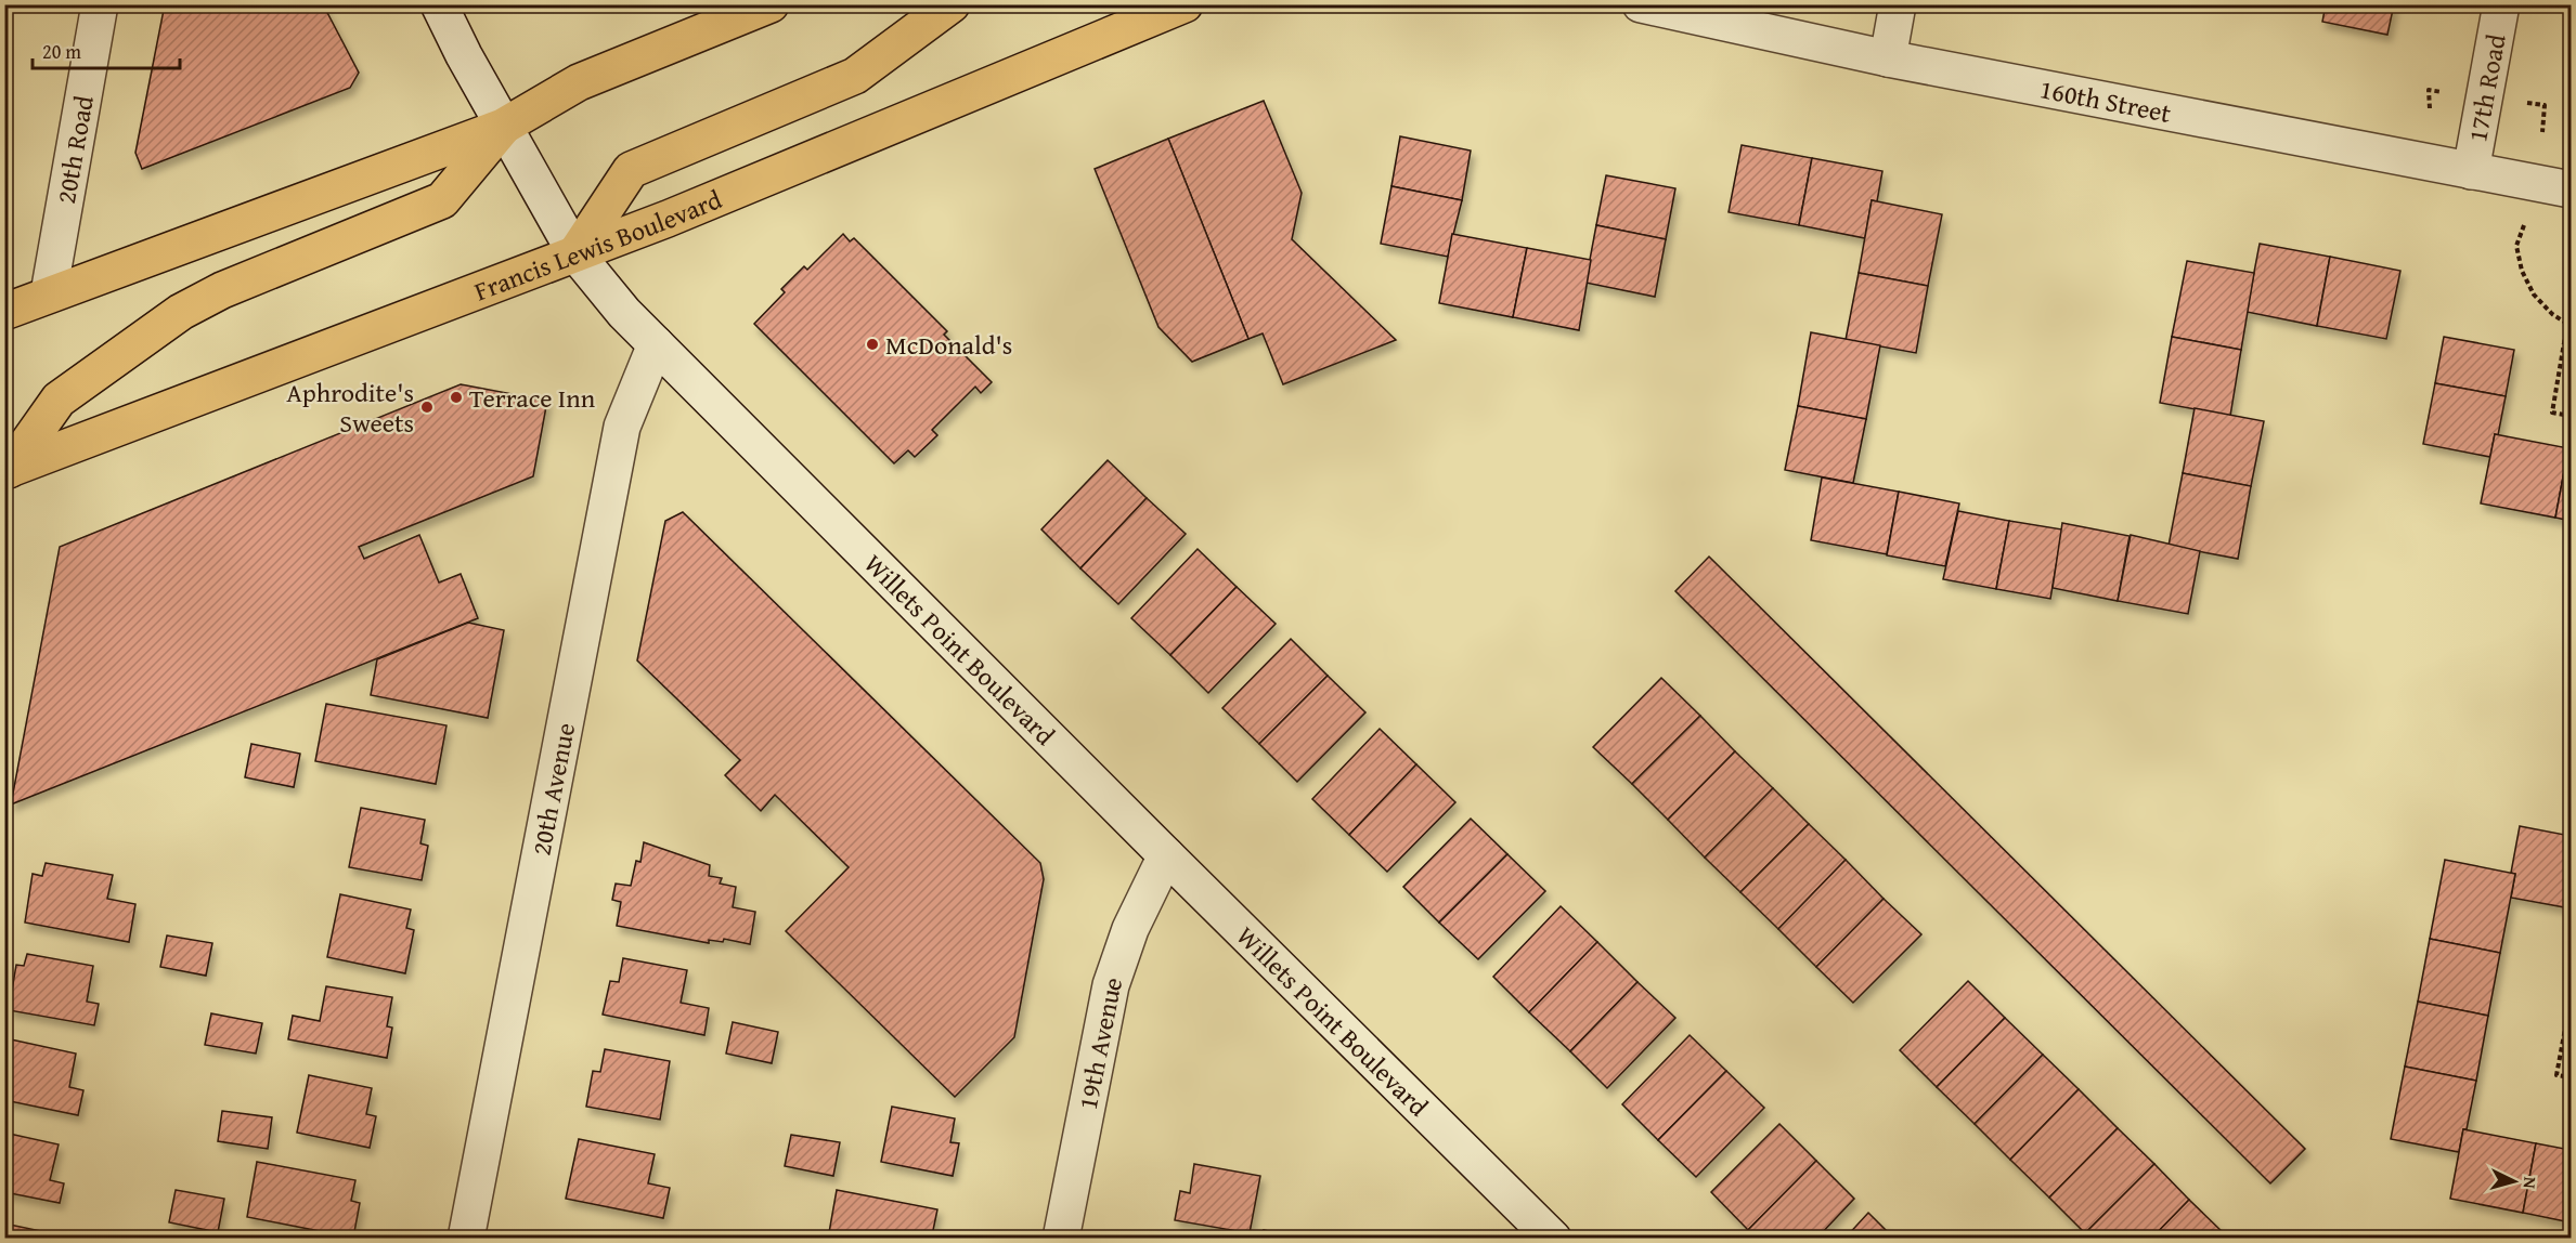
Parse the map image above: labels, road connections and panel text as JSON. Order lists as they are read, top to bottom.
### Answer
{
  "streets": {
    "main road": ["Francis Lewis Boulevard"],
    "street": [
      "17th Road",
      "160th Street",
      "20th Road",
      "Willets Point Boulevard",
      "20th Avenue",
      "19th Avenue"
    ]
  },
  "crossings": [
    ["17th Road", "160th Street"],
    ["Francis Lewis Boulevard", "Willets Point Boulevard"],
    ["Willets Point Boulevard", "20th Avenue"],
    ["Willets Point Boulevard", "19th Avenue"]
  ],
  "places": ["McDonald's", "Terrace Inn", "Aphrodite's Sweets"],
  "scale_bar": "20 m",
  "north": "right"
}
